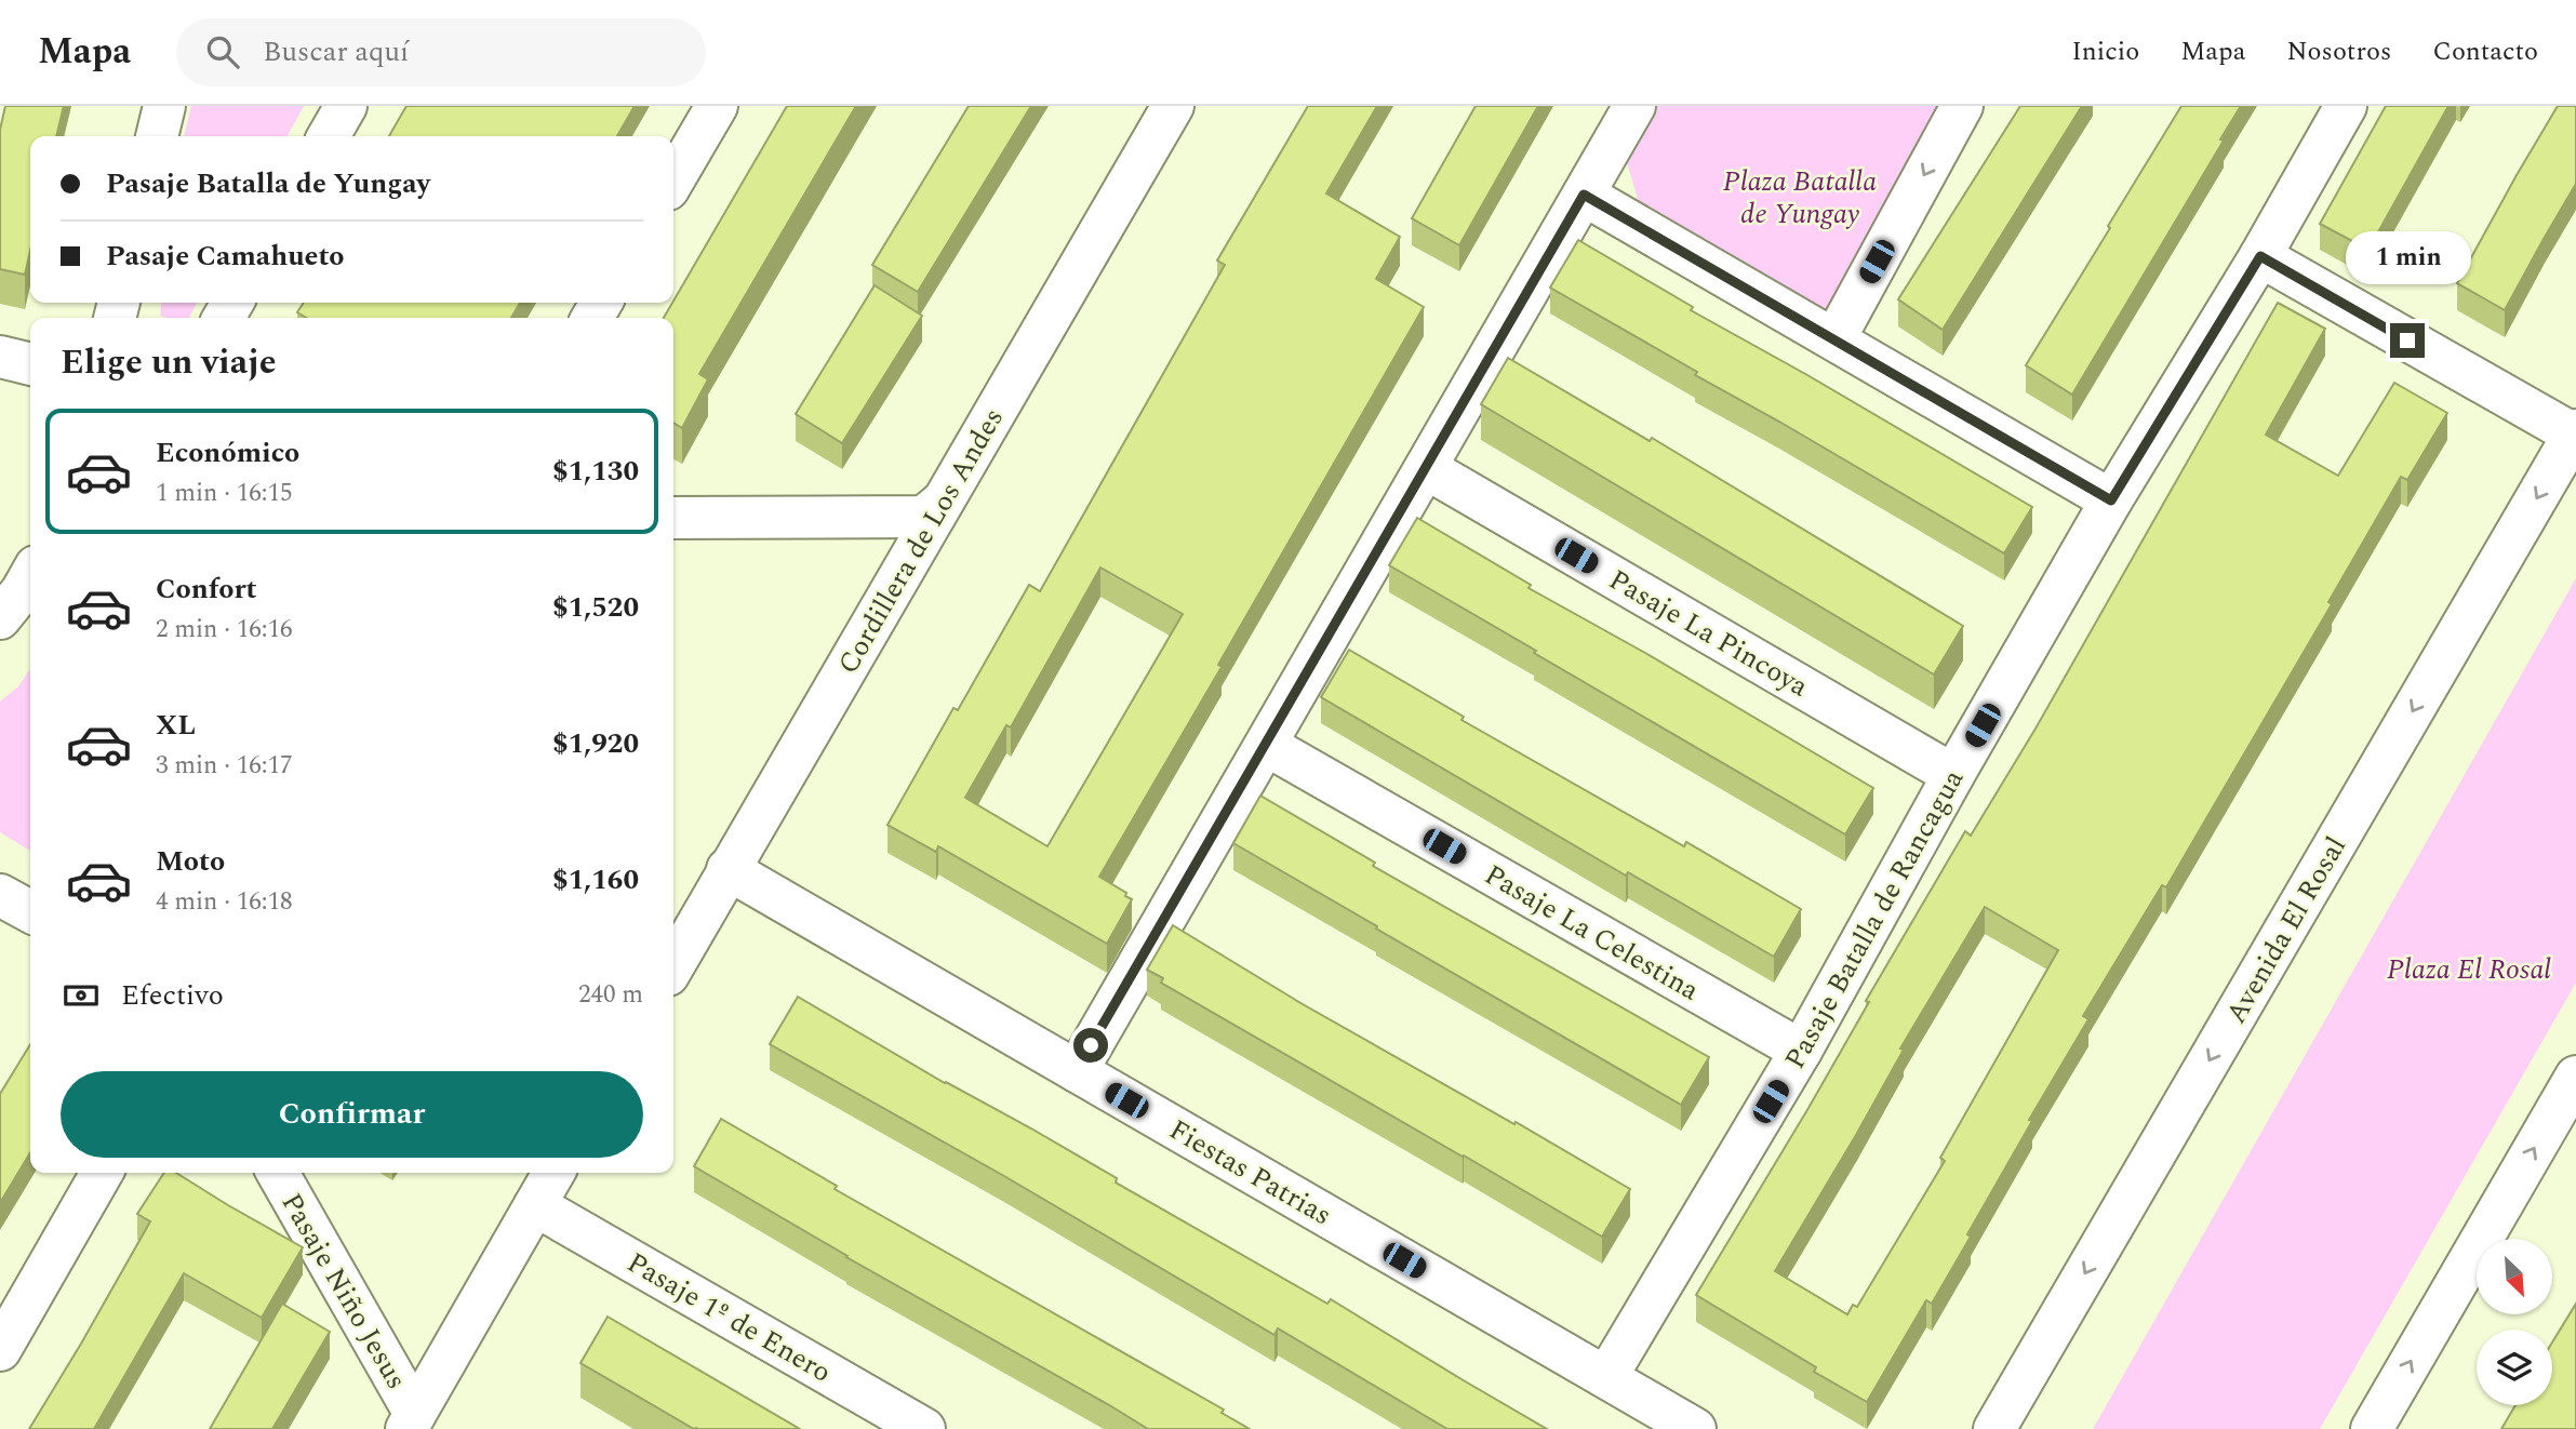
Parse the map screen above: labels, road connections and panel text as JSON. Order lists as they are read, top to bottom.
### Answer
{
  "streets": {
    "street": [
      "Cordillera de Los Andes",
      "Pasaje La Pincoya",
      "Pasaje Batalla de Rancagua",
      "Avenida El Rosal",
      "Pasaje La Celestina",
      "Fiestas Patrias",
      "Pasaje Niño Jesus",
      "Pasaje 1º de Enero"
    ]
  },
  "crossings": [
    ["Cordillera de Los Andes", "Fiestas Patrias"],
    ["Pasaje La Pincoya", "Pasaje Batalla de Rancagua"],
    ["Pasaje Batalla de Rancagua", "Pasaje La Celestina"],
    ["Pasaje Batalla de Rancagua", "Fiestas Patrias"]
  ],
  "parks": ["Plaza Batalla de Yungay", "Plaza El Rosal"],
  "north": "bottom right",
  "page": {
    "header": "Mapa",
    "search": "Buscar aquí",
    "nav": [
      "Inicio",
      "Mapa",
      "Nosotros",
      "Contacto"
    ],
    "banner": ["Pasaje Batalla de Yungay", "Pasaje Camahueto"],
    "bubble": "1 min",
    "heading": "Elige un viaje",
    "list": [
      {
        "name": "Económico",
        "note": "1 min · 16:15",
        "value": "$1,130"
      },
      {
        "name": "Confort",
        "note": "2 min · 16:16",
        "value": "$1,520"
      },
      {
        "name": "XL",
        "note": "3 min · 16:17",
        "value": "$1,920"
      },
      {
        "name": "Moto",
        "note": "4 min · 16:18",
        "value": "$1,160"
      }
    ],
    "pay": ["Efectivo", "240 m"],
    "buttons": "Confirmar"
  }
}
